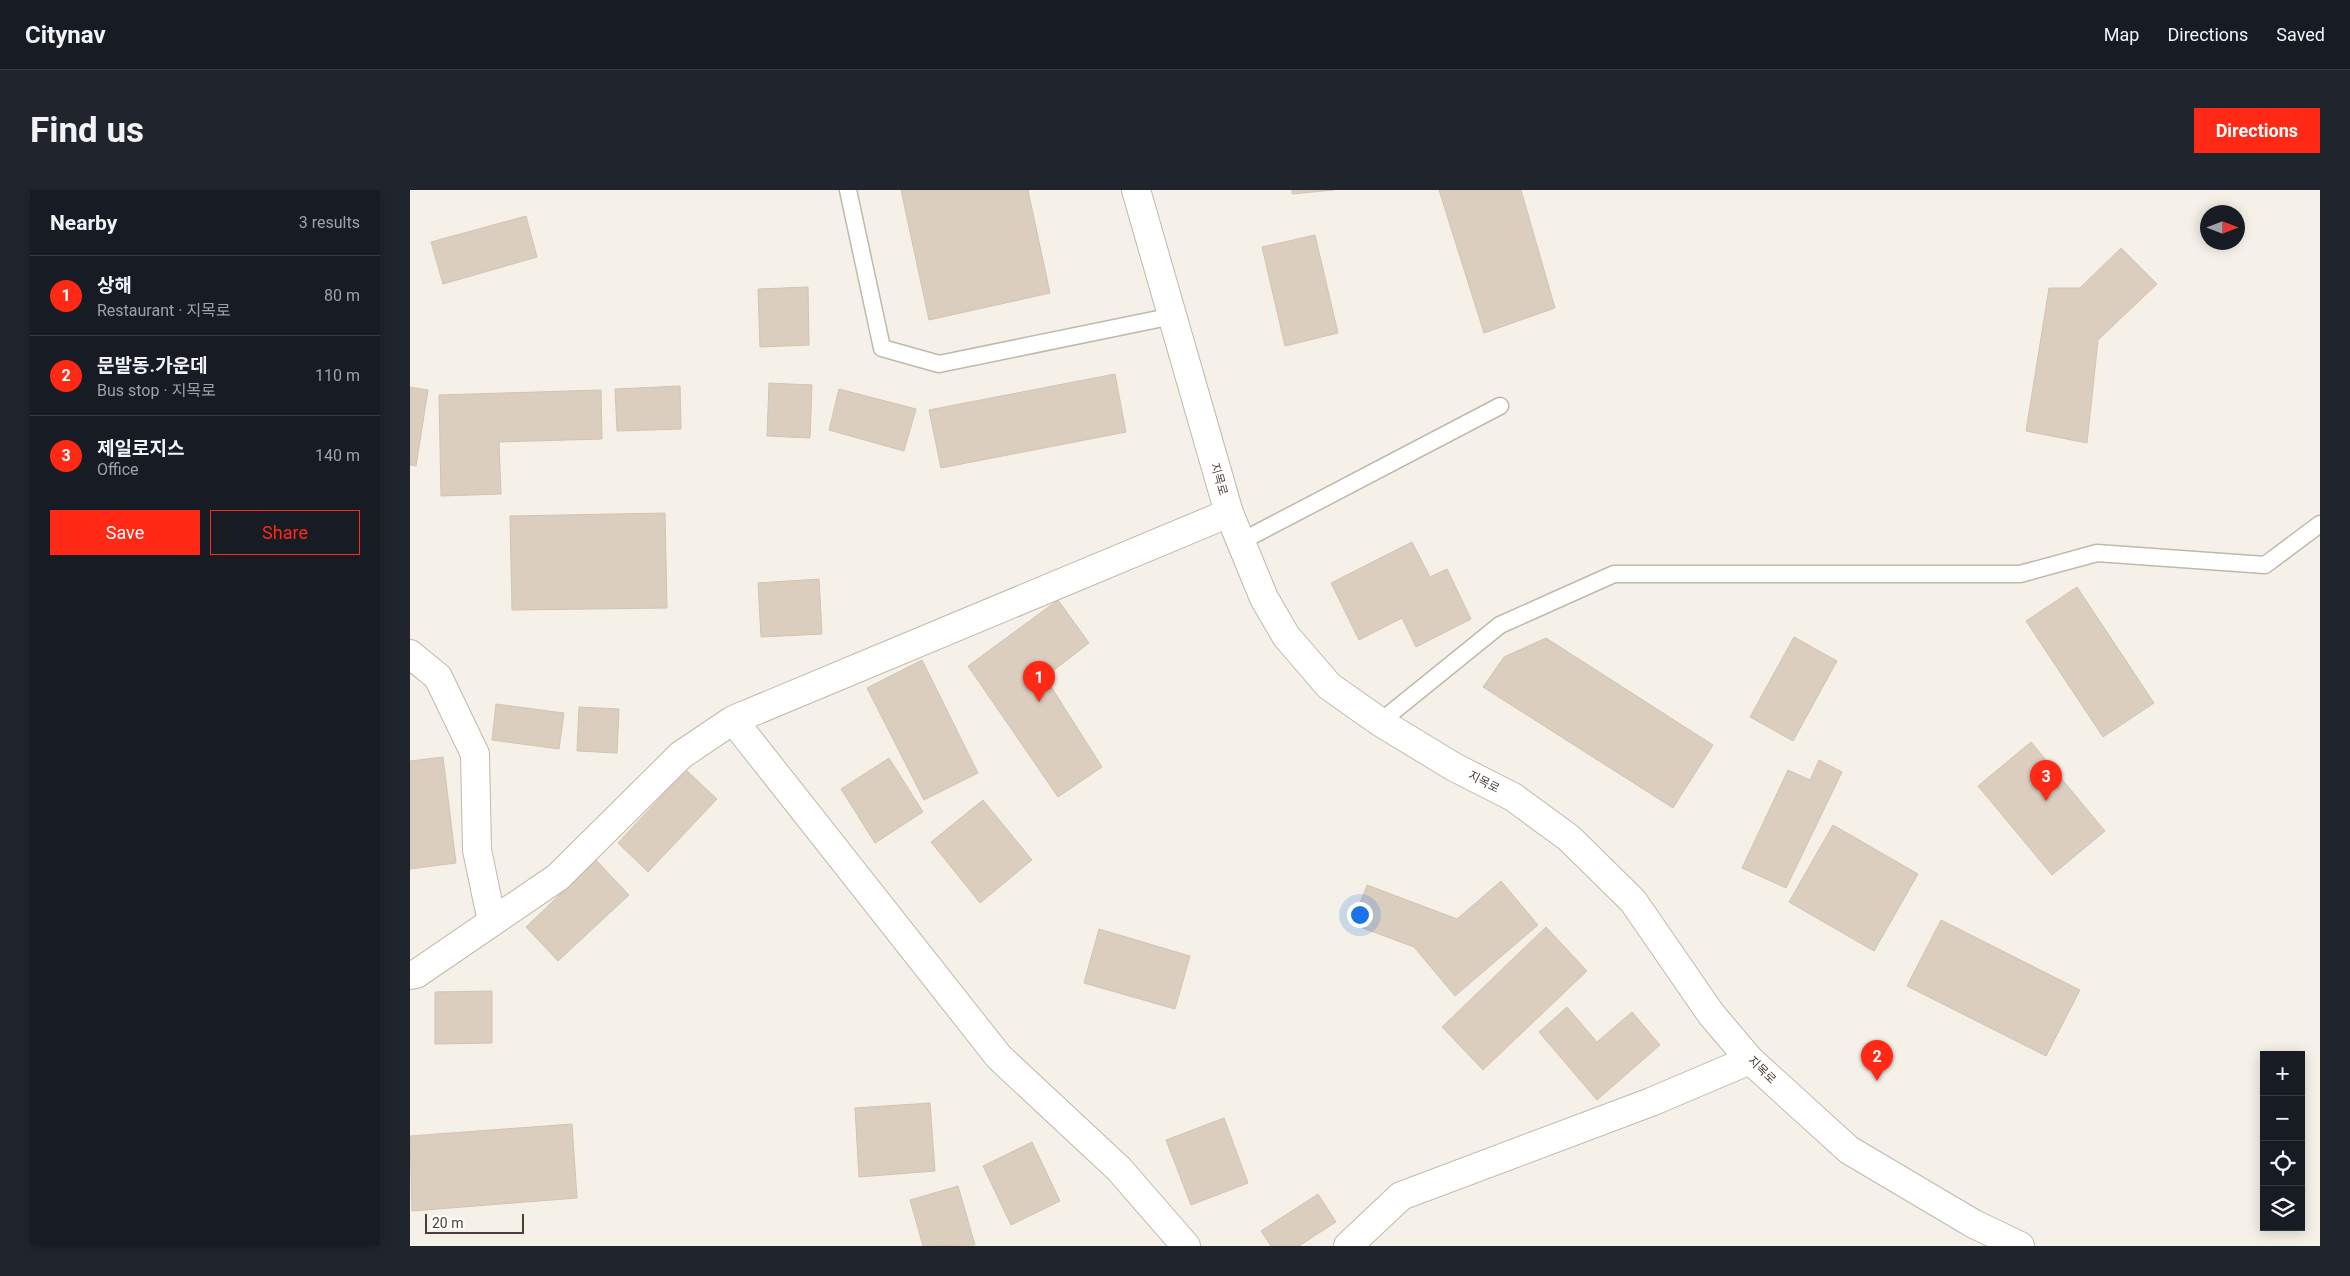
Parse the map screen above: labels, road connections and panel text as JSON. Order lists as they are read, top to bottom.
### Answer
{
  "streets": {
    "street": ["지목로"]
  },
  "scale_bar": "20 m",
  "north": "right",
  "page": {
    "header": "Citynav",
    "nav": ["Map", "Directions", "Saved"],
    "buttons": [
      "Directions",
      ["Save", "Share"]
    ],
    "title": "Find us",
    "heading": ["Nearby", "3 results"],
    "list": [
      {
        "mark": "1",
        "name": "상해",
        "note": "Restaurant · 지목로",
        "value": "80 m"
      },
      {
        "mark": "2",
        "name": "문발동.가운데",
        "note": "Bus stop · 지목로",
        "value": "110 m"
      },
      {
        "mark": "3",
        "name": "제일로지스",
        "note": "Office",
        "value": "140 m"
      }
    ],
    "pins": ["1", "3", "2"],
    "map_buttons": ["+", "−"],
    "scale": "20 m"
  }
}
